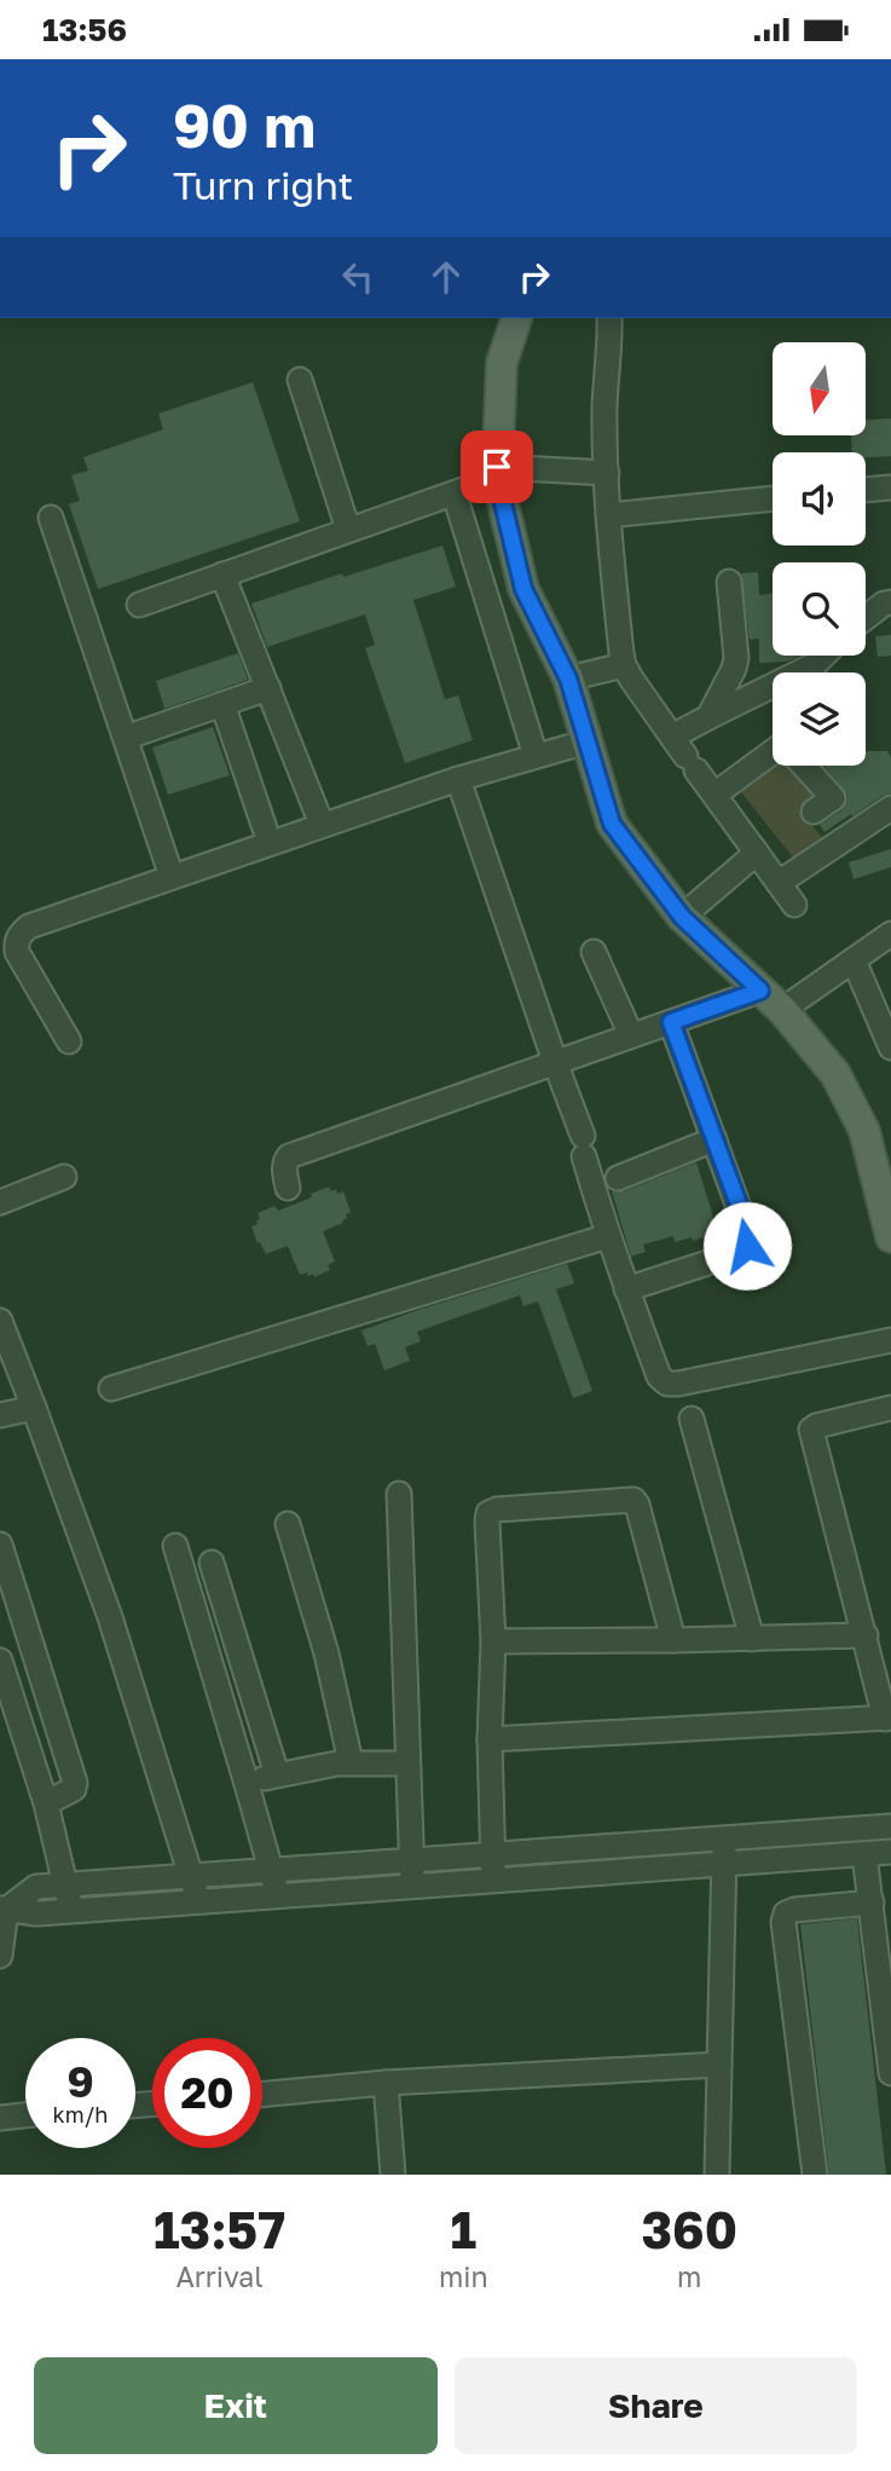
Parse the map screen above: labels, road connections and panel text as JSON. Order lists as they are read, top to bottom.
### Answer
{
  "north": "bottom",
  "page": {
    "status": "13:56",
    "turn": ["90 m", "Turn right"],
    "speed": "9 km/h",
    "limit": "20",
    "eta": [
      "13:57",
      "Arrival",
      "1",
      "min",
      "360",
      "m"
    ],
    "buttons": ["Exit", "Share"]
  }
}
